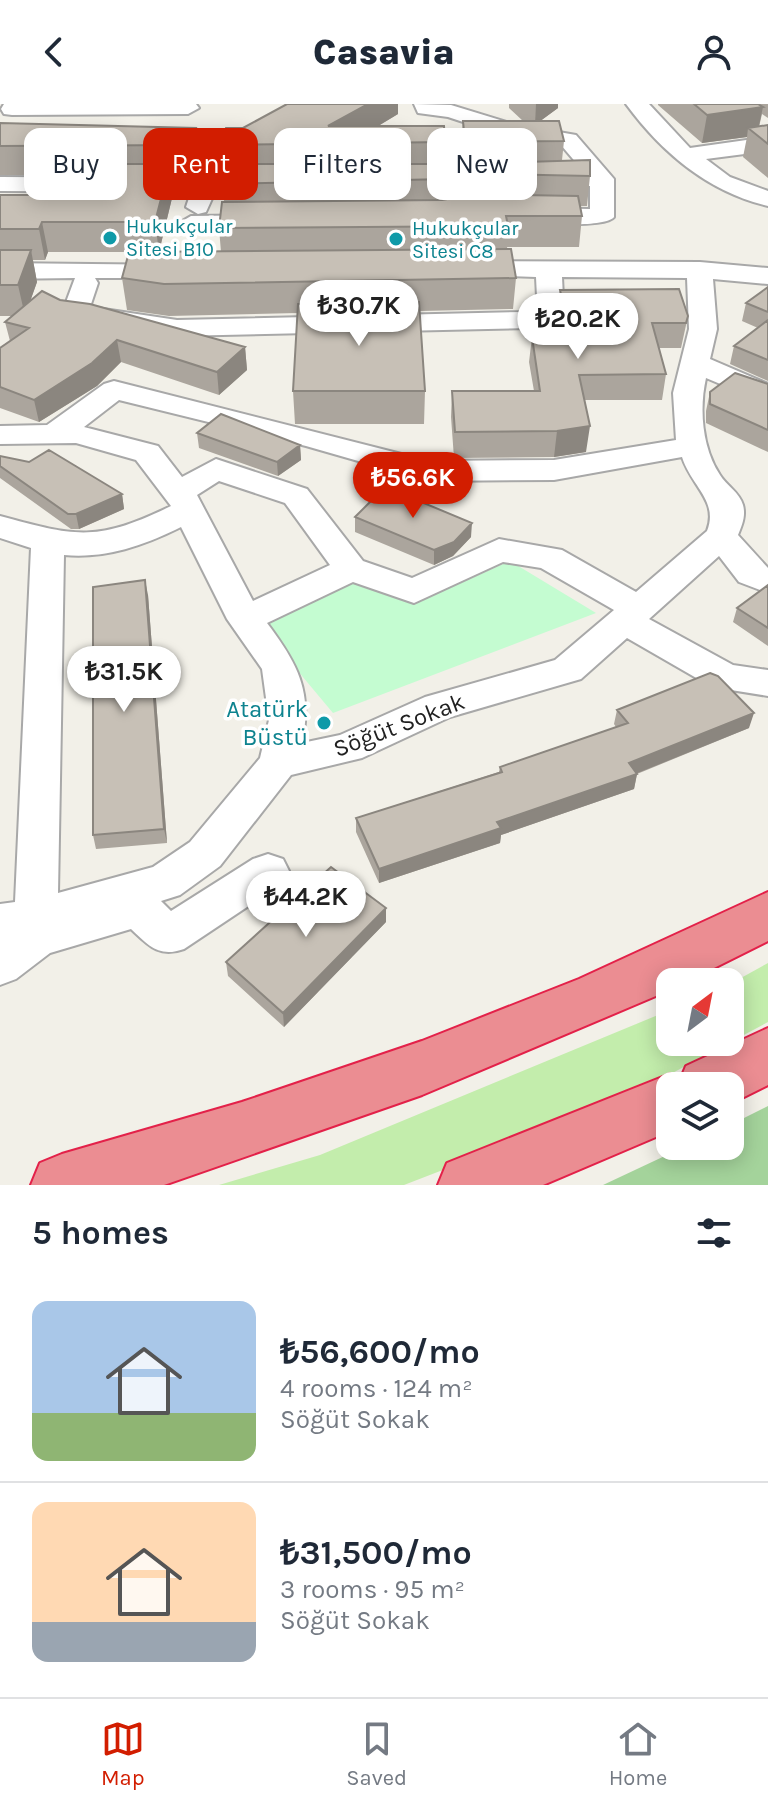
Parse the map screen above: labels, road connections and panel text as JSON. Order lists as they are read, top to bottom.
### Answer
{
  "streets": {
    "street": ["Söğüt Sokak"]
  },
  "places": ["Hukukçular Sitesi B10", "Hukukçular Sitesi C8", "Atatürk Büstü"],
  "north": "top right",
  "page": {
    "header": "Casavia",
    "chip": [
      "Buy",
      "Rent",
      "Filters",
      "New"
    ],
    "price": [
      "₺30.7K",
      "₺20.2K",
      "₺56.6K",
      "₺31.5K",
      "₺44.2K"
    ],
    "heading": "5 homes",
    "list": [
      {
        "name": "₺56,600/mo",
        "note": "4 rooms · 124 m² · Söğüt Sokak"
      },
      {
        "name": "₺31,500/mo",
        "note": "3 rooms · 95 m² · Söğüt Sokak"
      }
    ],
    "tabs": ["Map", "Saved", "Home"]
  }
}
